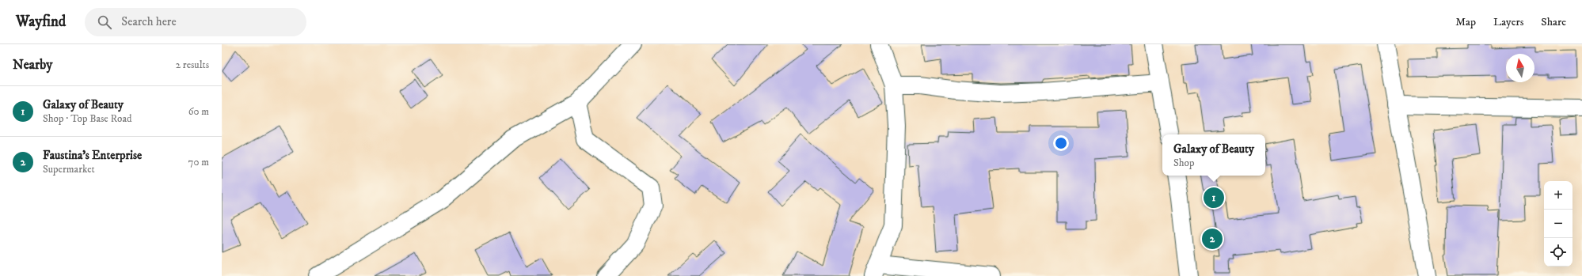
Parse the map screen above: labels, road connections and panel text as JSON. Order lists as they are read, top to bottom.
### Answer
{
  "north": "top",
  "page": {
    "header": "Wayfind",
    "search": "Search here",
    "nav": ["Map", "Layers", "Share"],
    "heading": ["Nearby", "2 results"],
    "list": [
      {
        "mark": "1",
        "name": "Galaxy of Beauty",
        "note": "Shop · Top Base Road",
        "value": "60 m"
      },
      {
        "mark": "2",
        "name": "Faustina's Enterprise",
        "note": "Supermarket",
        "value": "70 m"
      }
    ],
    "popup": ["Galaxy of Beauty", "Shop"],
    "map_buttons": ["+", "−"],
    "pins": ["1", "2"]
  }
}
